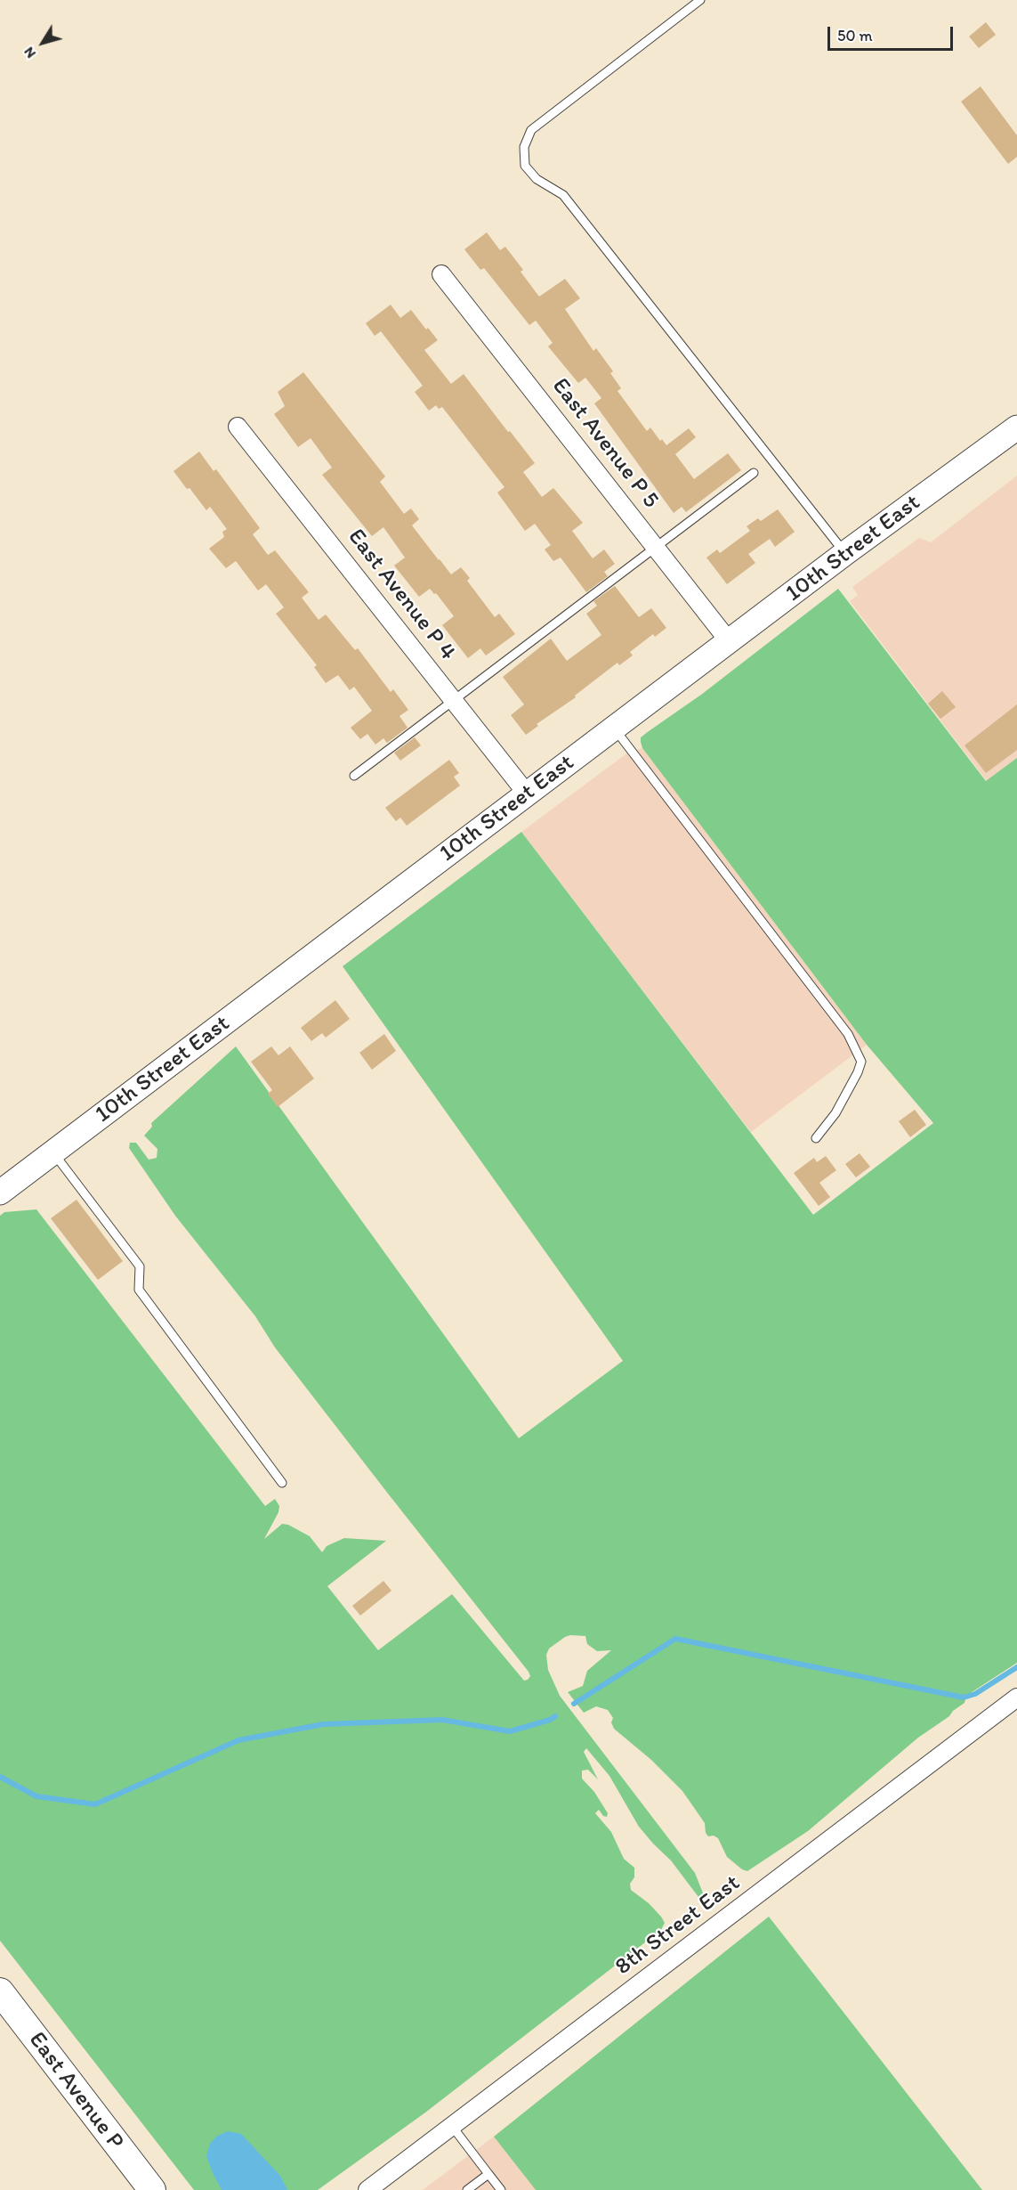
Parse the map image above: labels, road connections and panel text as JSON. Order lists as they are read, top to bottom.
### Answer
{
  "streets": {
    "main road": ["10th Street East", "East Avenue P"],
    "street": ["East Avenue P 5", "East Avenue P 4", "8th Street East"]
  },
  "crossings": [
    ["East Avenue P 5", "10th Street East"],
    ["10th Street East", "East Avenue P 4"]
  ],
  "scale_bar": "50 m",
  "north": "bottom left"
}
